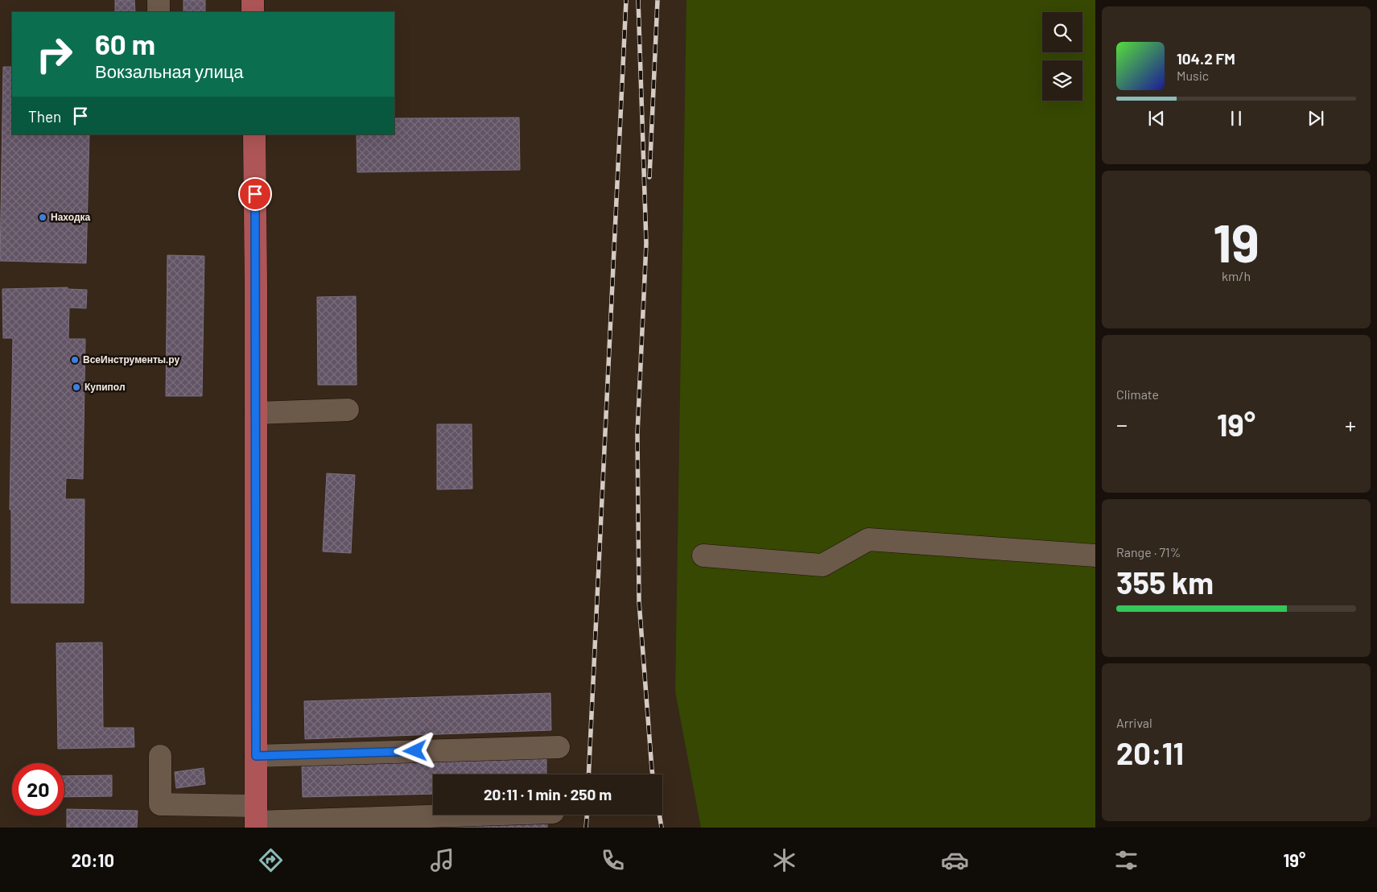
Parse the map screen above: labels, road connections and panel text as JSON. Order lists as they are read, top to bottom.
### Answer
{
  "places": ["Находка", "ВсеИнструменты.ру", "Купипол"],
  "page": {
    "turn": ["60 m", "Вокзальная улица"],
    "song": ["104.2 FM", "Music"],
    "then": "Then",
    "tile": [
      ["19", "km/h"],
      "Climate",
      ["Range · 71%", "355 km"],
      ["Arrival", "20:11"]
    ],
    "heat": ["−", "19°", "+"],
    "limit": "20",
    "trip": "20:11 · 1 min · 250 m",
    "tabs": ["20:10", "19°"]
  }
}
